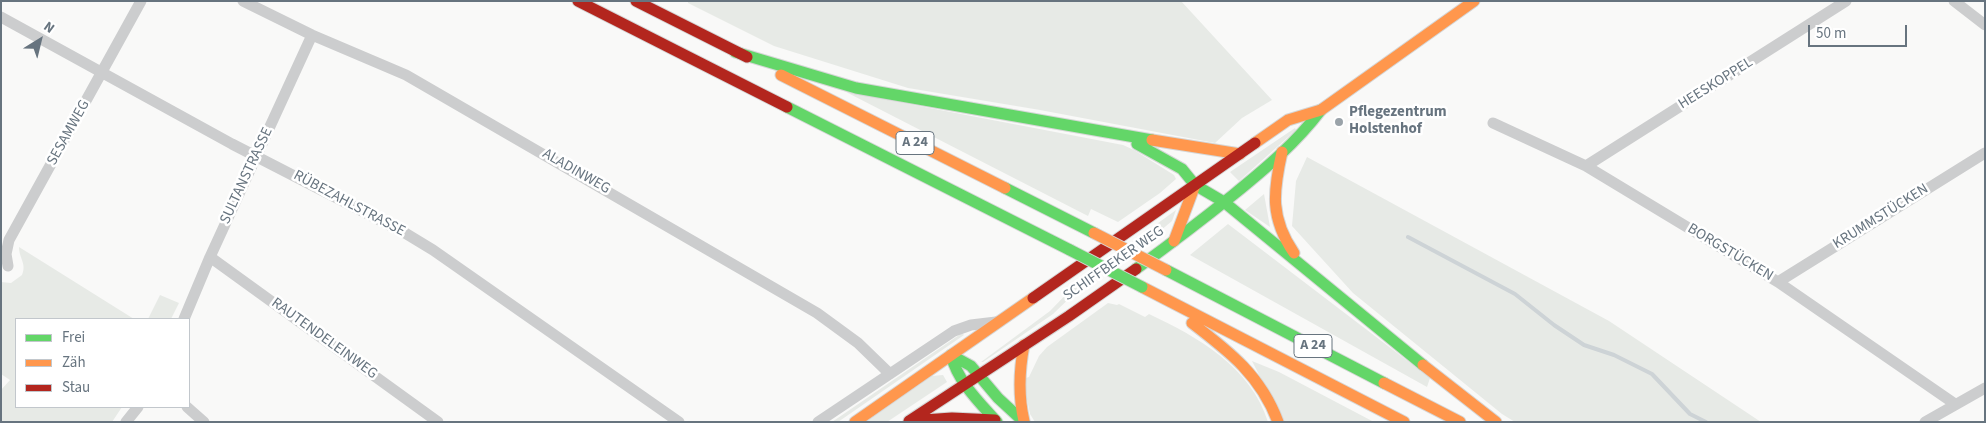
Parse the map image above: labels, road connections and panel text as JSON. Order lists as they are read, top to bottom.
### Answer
{
  "streets": {
    "main road": ["A 24", "SCHIFFBEKER WEG"],
    "street": [
      "HEESKOPPEL",
      "SESAMWEG",
      "ALADINWEG",
      "SULTANSTRASSE",
      "RÜBEZAHLSTRASSE",
      "KRUMMSTÜCKEN",
      "BORGSTÜCKEN",
      "RAUTENDELEINWEG"
    ]
  },
  "crossings": [
    ["HEESKOPPEL", "BORGSTÜCKEN"],
    ["SESAMWEG", "RÜBEZAHLSTRASSE"],
    ["ALADINWEG", "SULTANSTRASSE"],
    ["ALADINWEG", "SCHIFFBEKER WEG"],
    ["SULTANSTRASSE", "RÜBEZAHLSTRASSE"],
    ["SULTANSTRASSE", "RAUTENDELEINWEG"],
    ["KRUMMSTÜCKEN", "BORGSTÜCKEN"]
  ],
  "places": ["Pflegezentrum Holstenhof"],
  "legend": ["Frei", "Zäh", "Stau"],
  "scale_bar": "50 m",
  "north": "top right"
}
